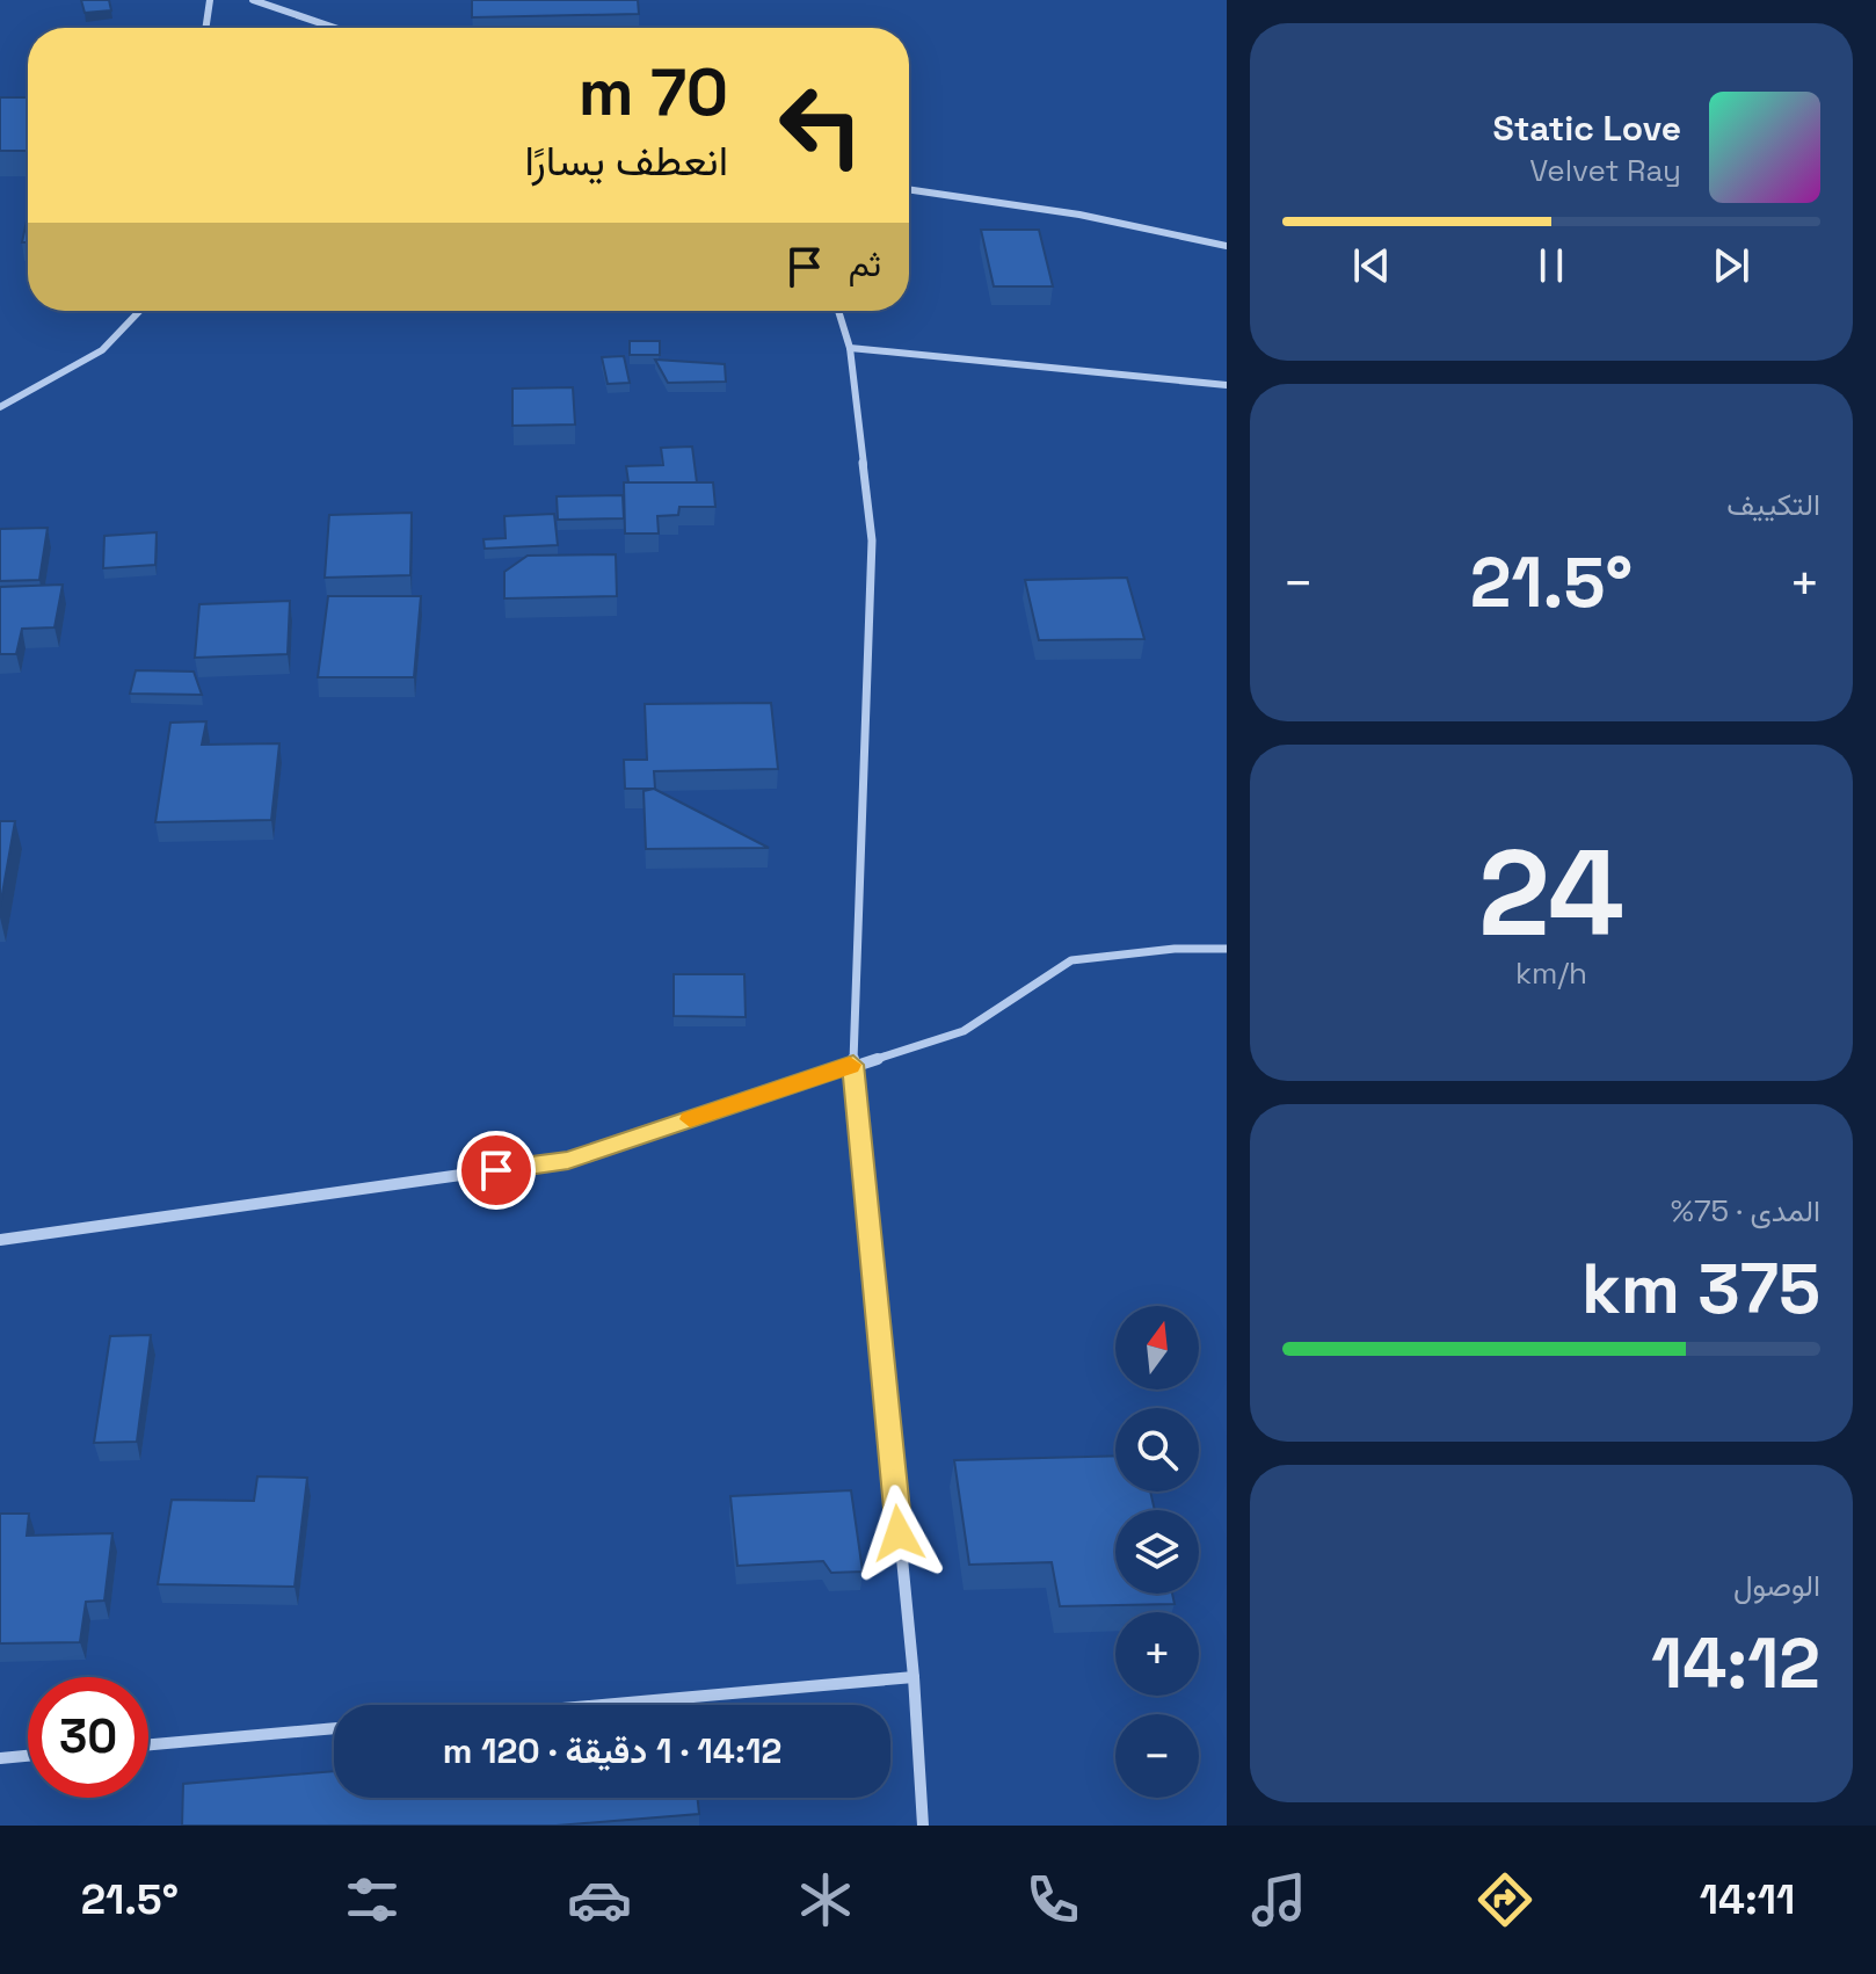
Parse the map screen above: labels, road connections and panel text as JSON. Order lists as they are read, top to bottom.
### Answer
{
  "north": "top",
  "page": {
    "turn": ["70 m", "انعطف يسارًا"],
    "song": ["Static Love", "Velvet Ray"],
    "then": "ثم",
    "tile": [
      "التكييف",
      ["24", "km/h"],
      ["المدى · 75%", "375 km"],
      ["الوصول", "14:12"]
    ],
    "heat": ["−", "21.5°", "+"],
    "map_buttons": ["+", "−"],
    "limit": "30",
    "trip": "14:12 · 1 دقيقة · 120 m",
    "tabs": ["14:11", "21.5°"]
  }
}
